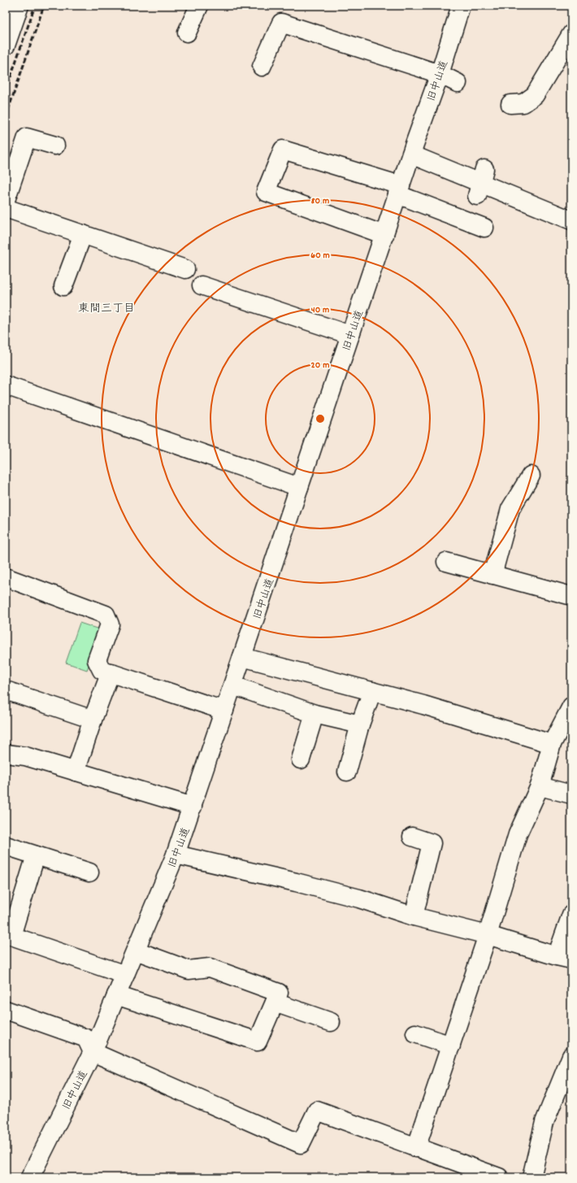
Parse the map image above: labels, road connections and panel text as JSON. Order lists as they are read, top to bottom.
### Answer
{
  "streets": {
    "street": ["旧中山道"]
  },
  "districts": ["東間三丁目"],
  "rings": [
    "80 m",
    "60 m",
    "40 m",
    "20 m"
  ]
}
